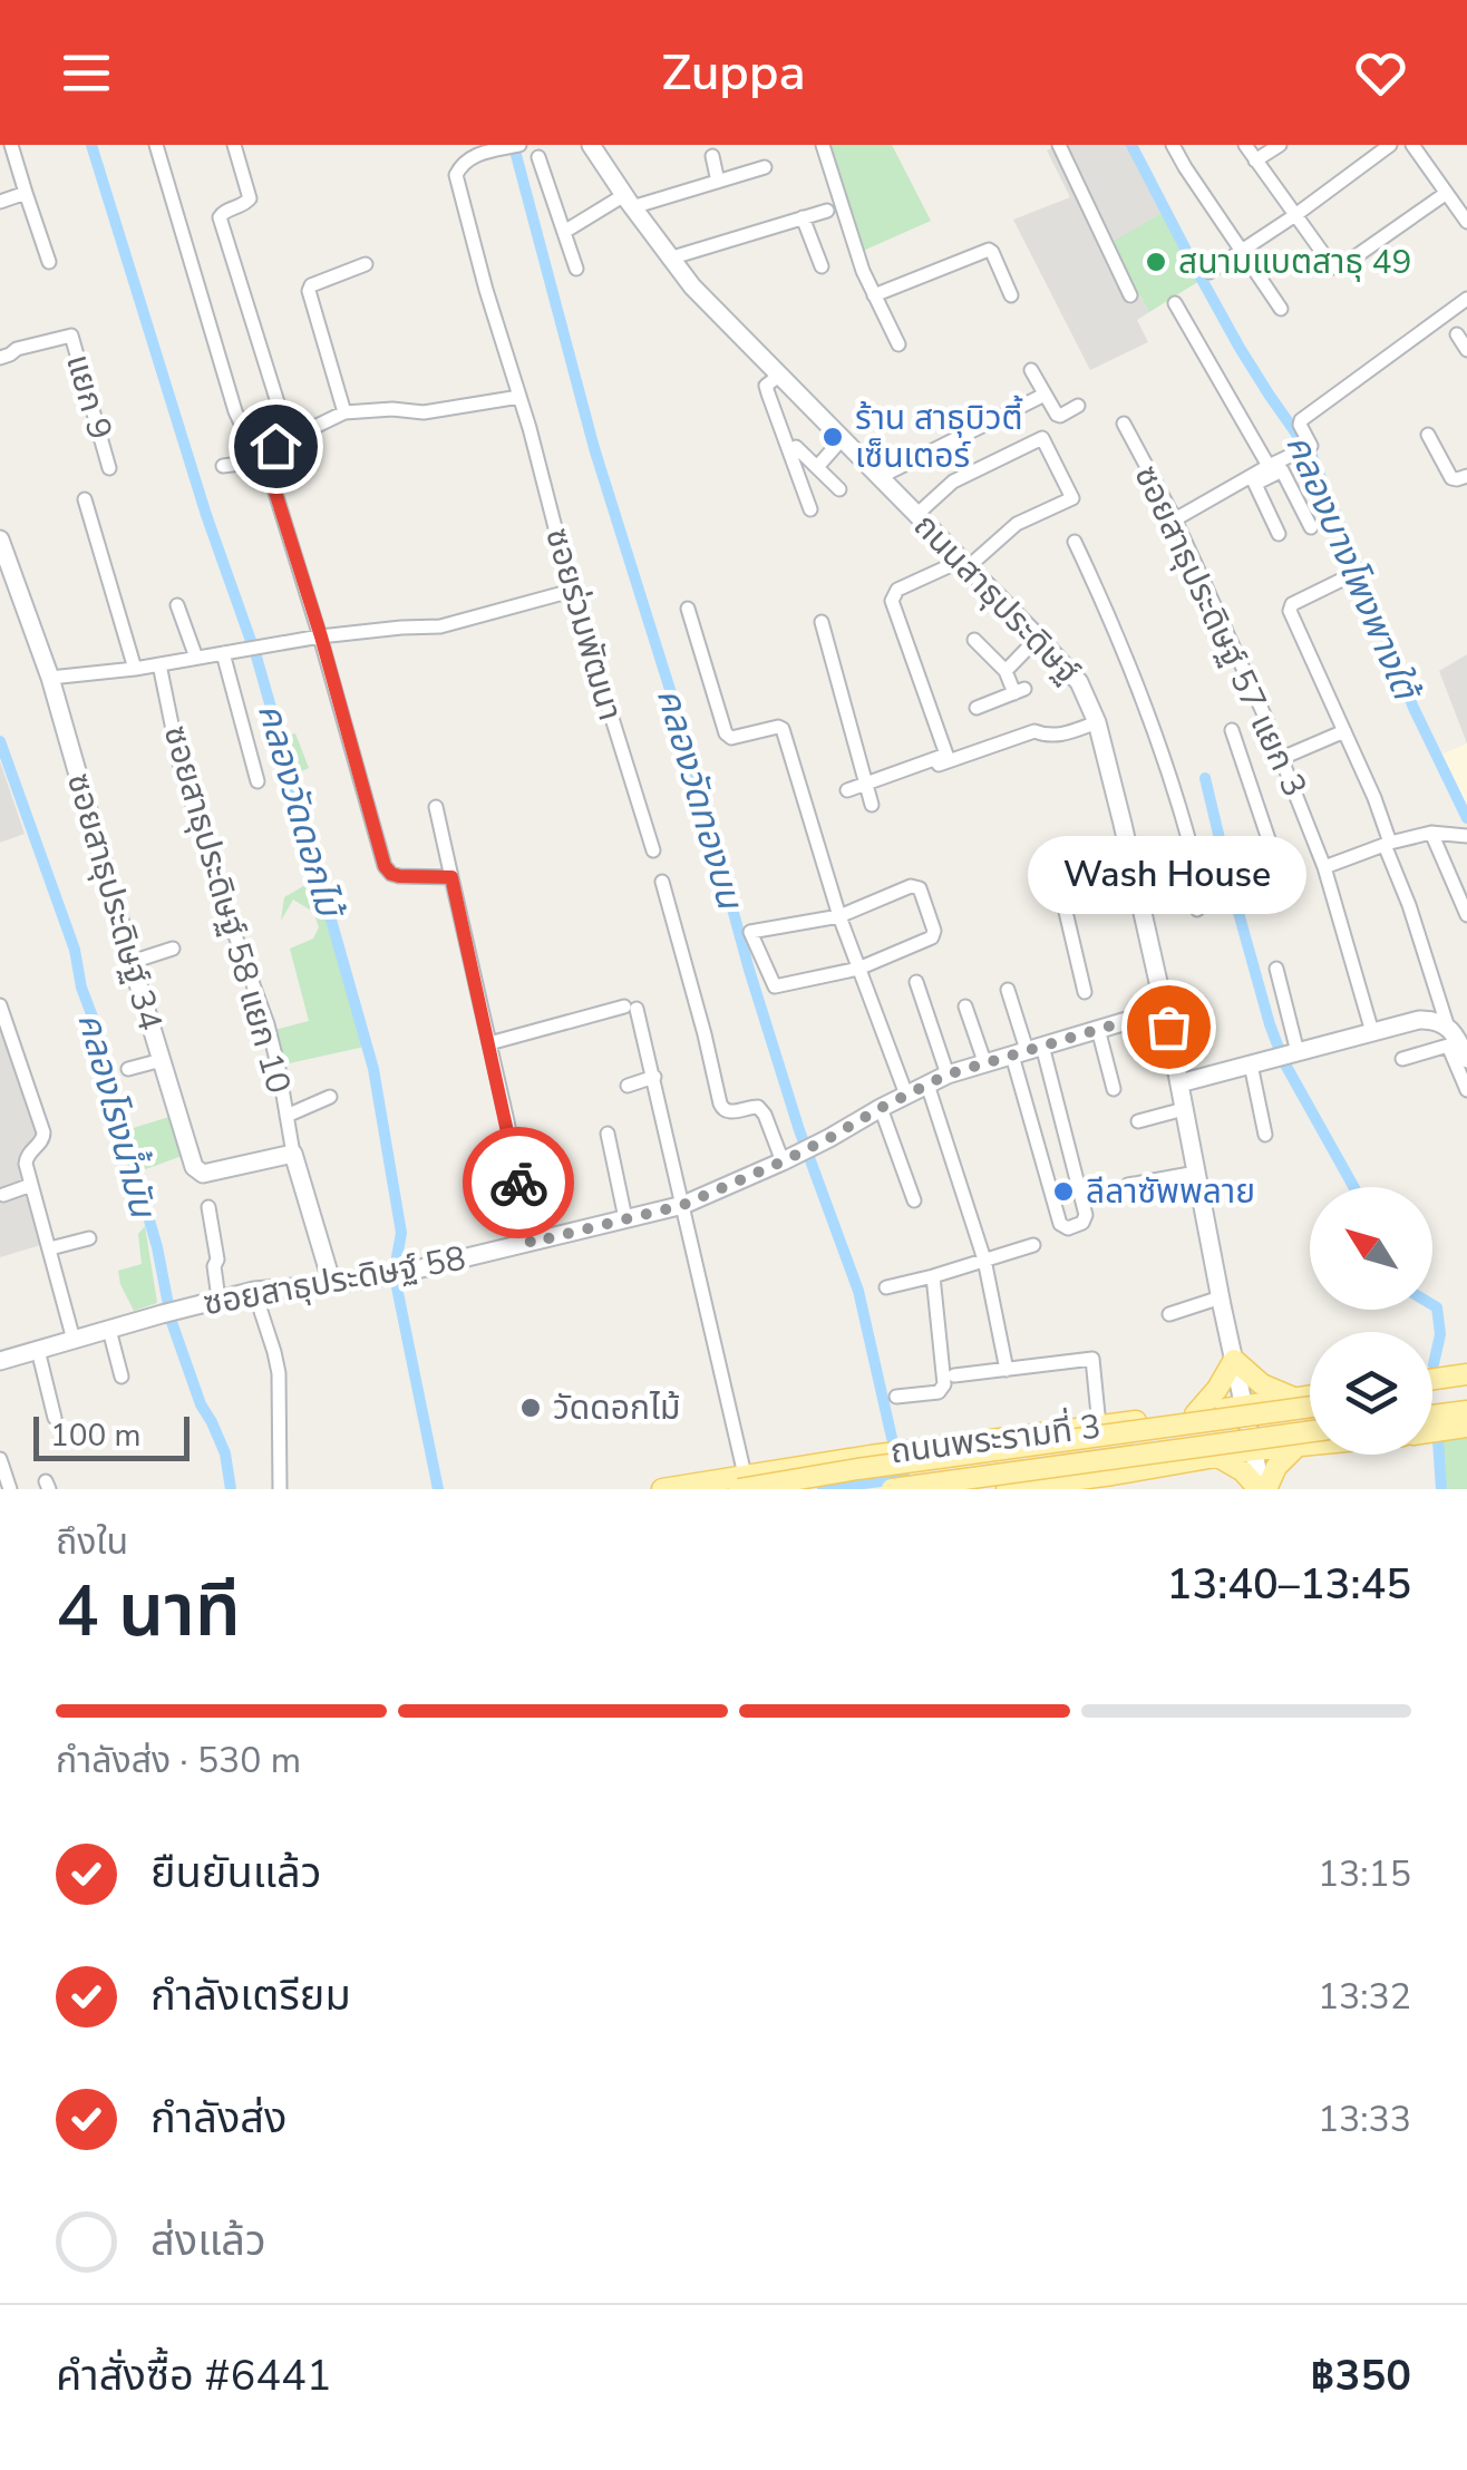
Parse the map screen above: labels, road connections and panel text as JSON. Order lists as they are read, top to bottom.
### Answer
{
  "streets": {
    "main road": ["ถนนพระรามที่ 3"],
    "street": [
      "แยก 9",
      "ถนนสาธุประดิษฐ์",
      "ซอยร่วมพัฒนา",
      "ซอยสาธุประดิษฐ์ 57 แยก 3",
      "ซอยสาธุประดิษฐ์ 34",
      "ซอยสาธุประดิษฐ์ 58 แยก 10",
      "ซอยสาธุประดิษฐ์ 58"
    ]
  },
  "crossings": [
    ["ถนนสาธุประดิษฐ์", "ซอยสาธุประดิษฐ์ 58"],
    ["ถนนสาธุประดิษฐ์", "ถนนพระรามที่ 3"],
    ["ซอยสาธุประดิษฐ์ 34", "ซอยสาธุประดิษฐ์ 58 แยก 10"],
    ["ซอยสาธุประดิษฐ์ 58 แยก 10", "ซอยสาธุประดิษฐ์ 58"]
  ],
  "water": [
    "คลองบางโพงพางใต้",
    "คลองวัดทองบน",
    "คลองวัดดอกไม้",
    "คลองโรงน้ำมัน"
  ],
  "places": [
    "สนามแบตสาธุ 49",
    "ร้าน สาธุบิวตี้ เซ็นเตอร์",
    "Wash House",
    "ลีลาซัพพลาย",
    "วัดดอกไม้"
  ],
  "scale_bar": "100 m",
  "north": "top left",
  "page": {
    "header": "Zuppa",
    "bubble": "Wash House",
    "scale": "100 m",
    "heading": ["4 นาที", "ถึงใน", "13:40–13:45"],
    "panel": ["คำสั่งซื้อ #6441", "฿350"],
    "bar": "กำลังส่ง · 530 m",
    "list": [
      ["ยืนยันแล้ว", "13:15"],
      ["กำลังเตรียม", "13:32"],
      ["กำลังส่ง", "13:33"],
      "ส่งแล้ว"
    ]
  }
}
